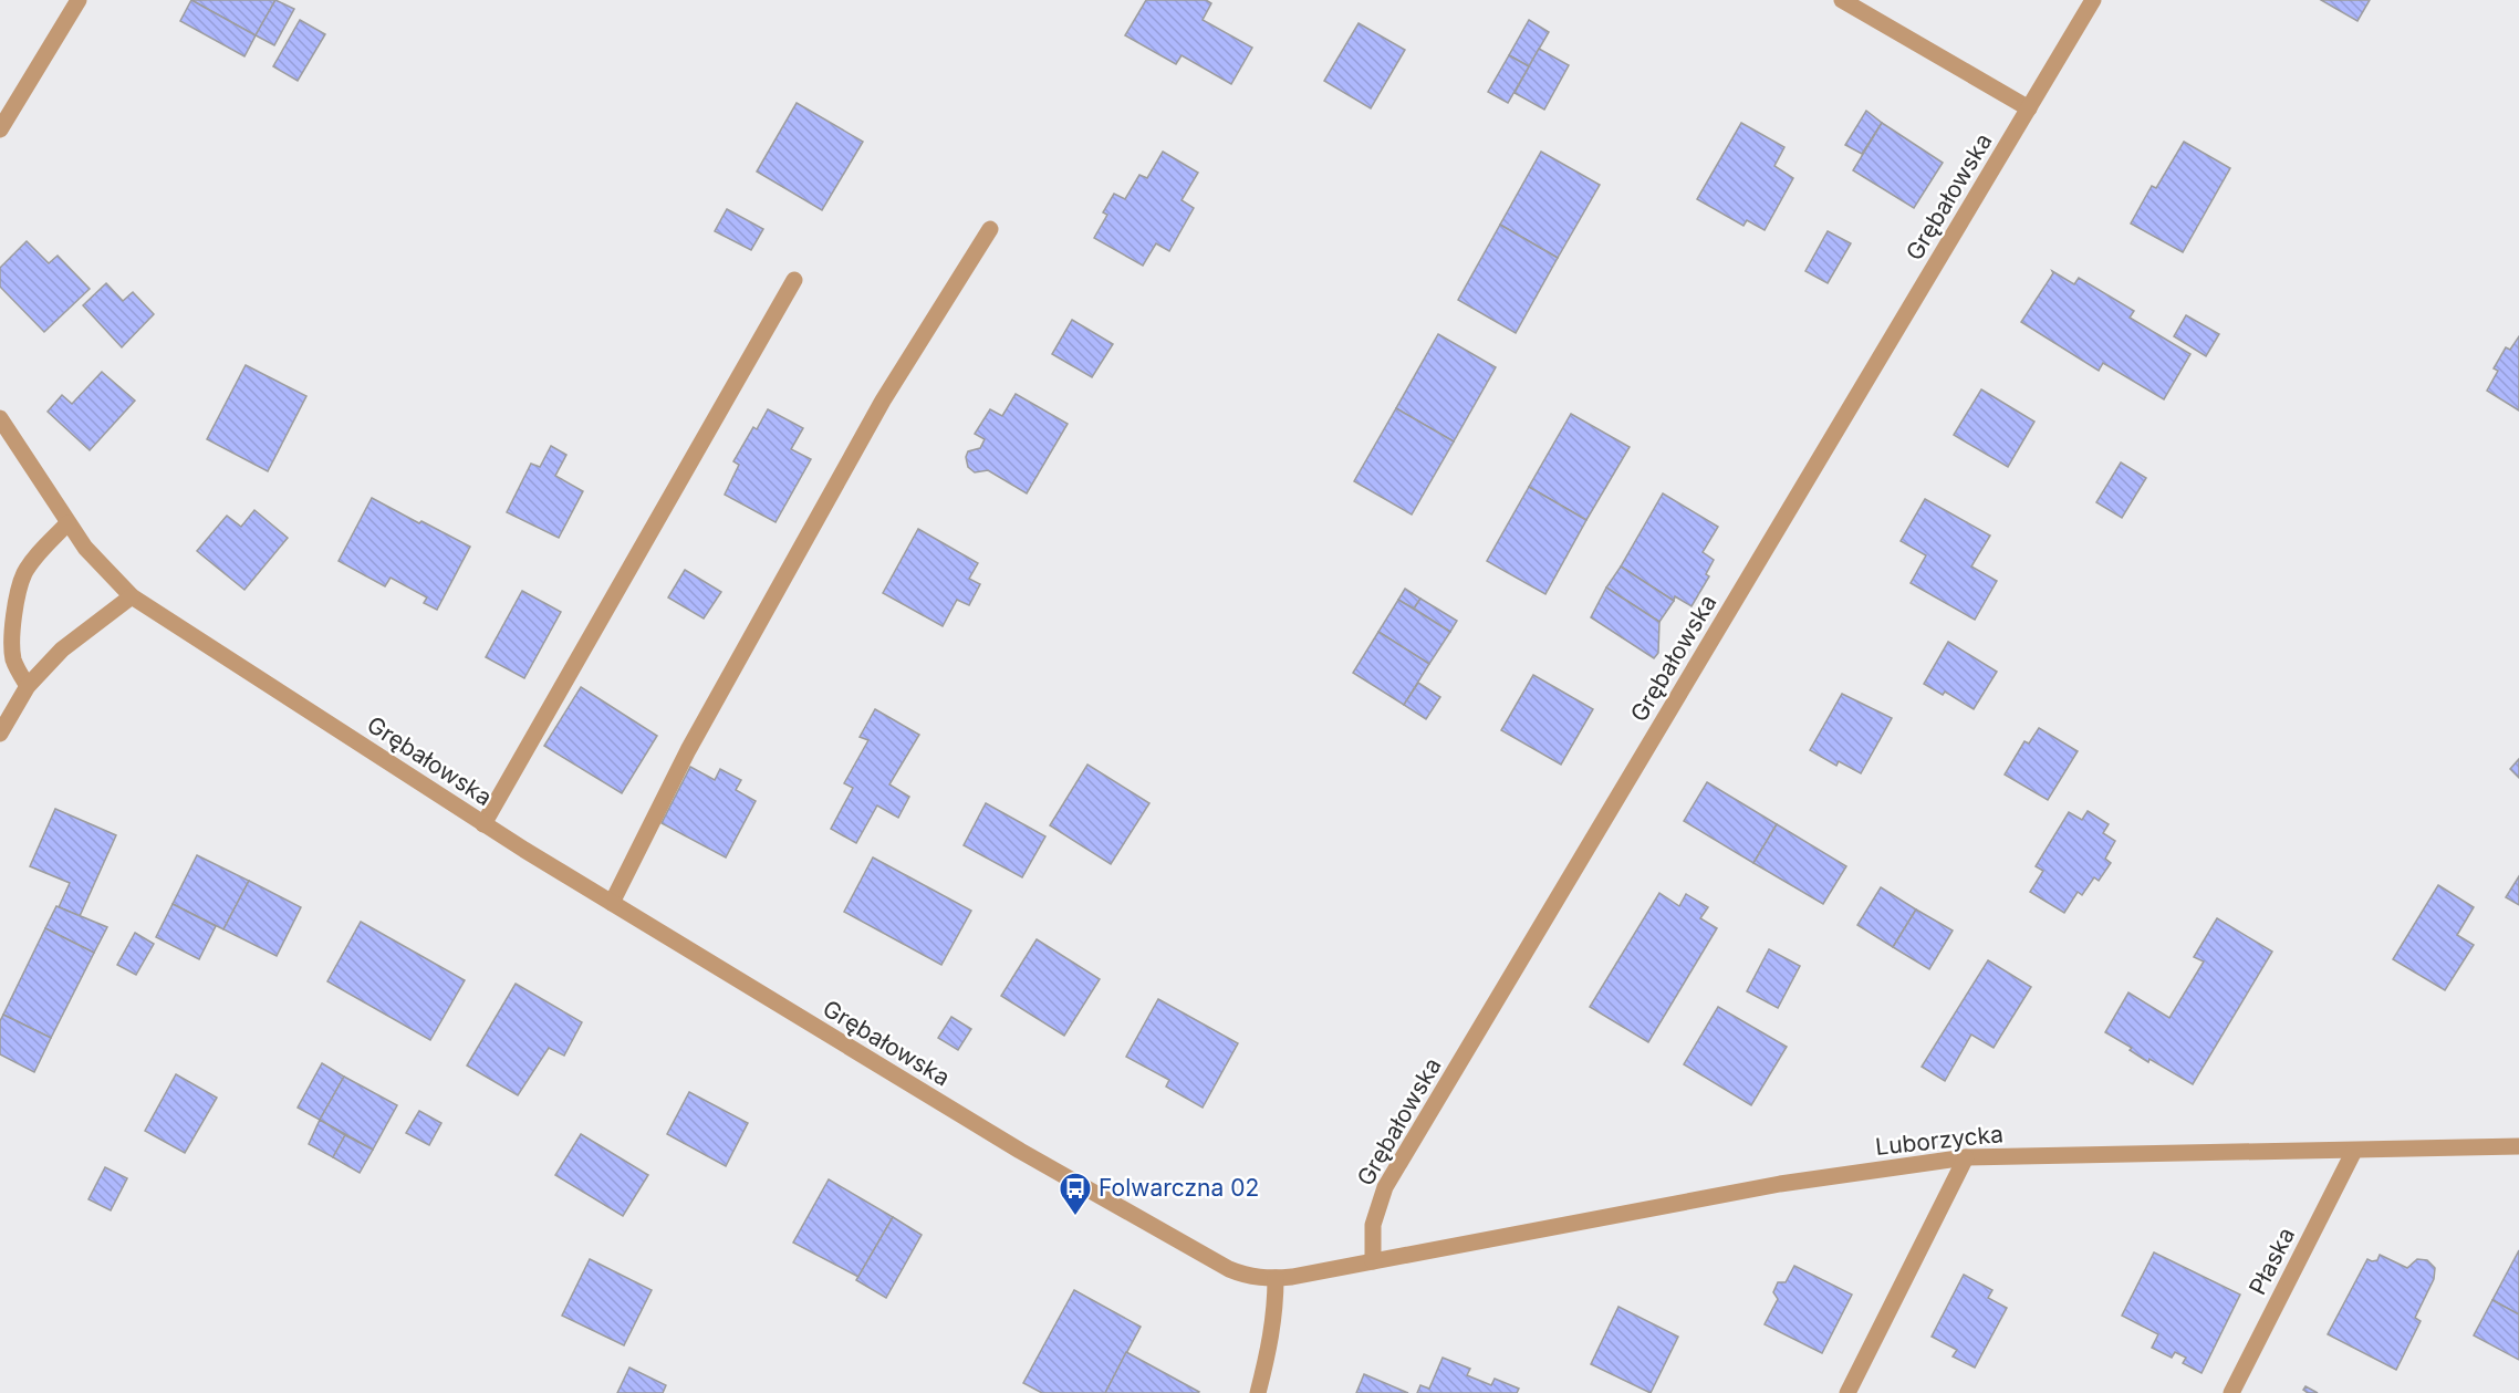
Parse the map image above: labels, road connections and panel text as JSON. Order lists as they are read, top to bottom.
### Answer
{
  "streets": {
    "street": ["Grębałowska", "Luborzycka", "Płaska"]
  },
  "crossings": [
    ["Grębałowska", "Luborzycka"],
    ["Luborzycka", "Płaska"]
  ],
  "places": {
    "bus stop": ["Folwarczna 02"]
  }
}
